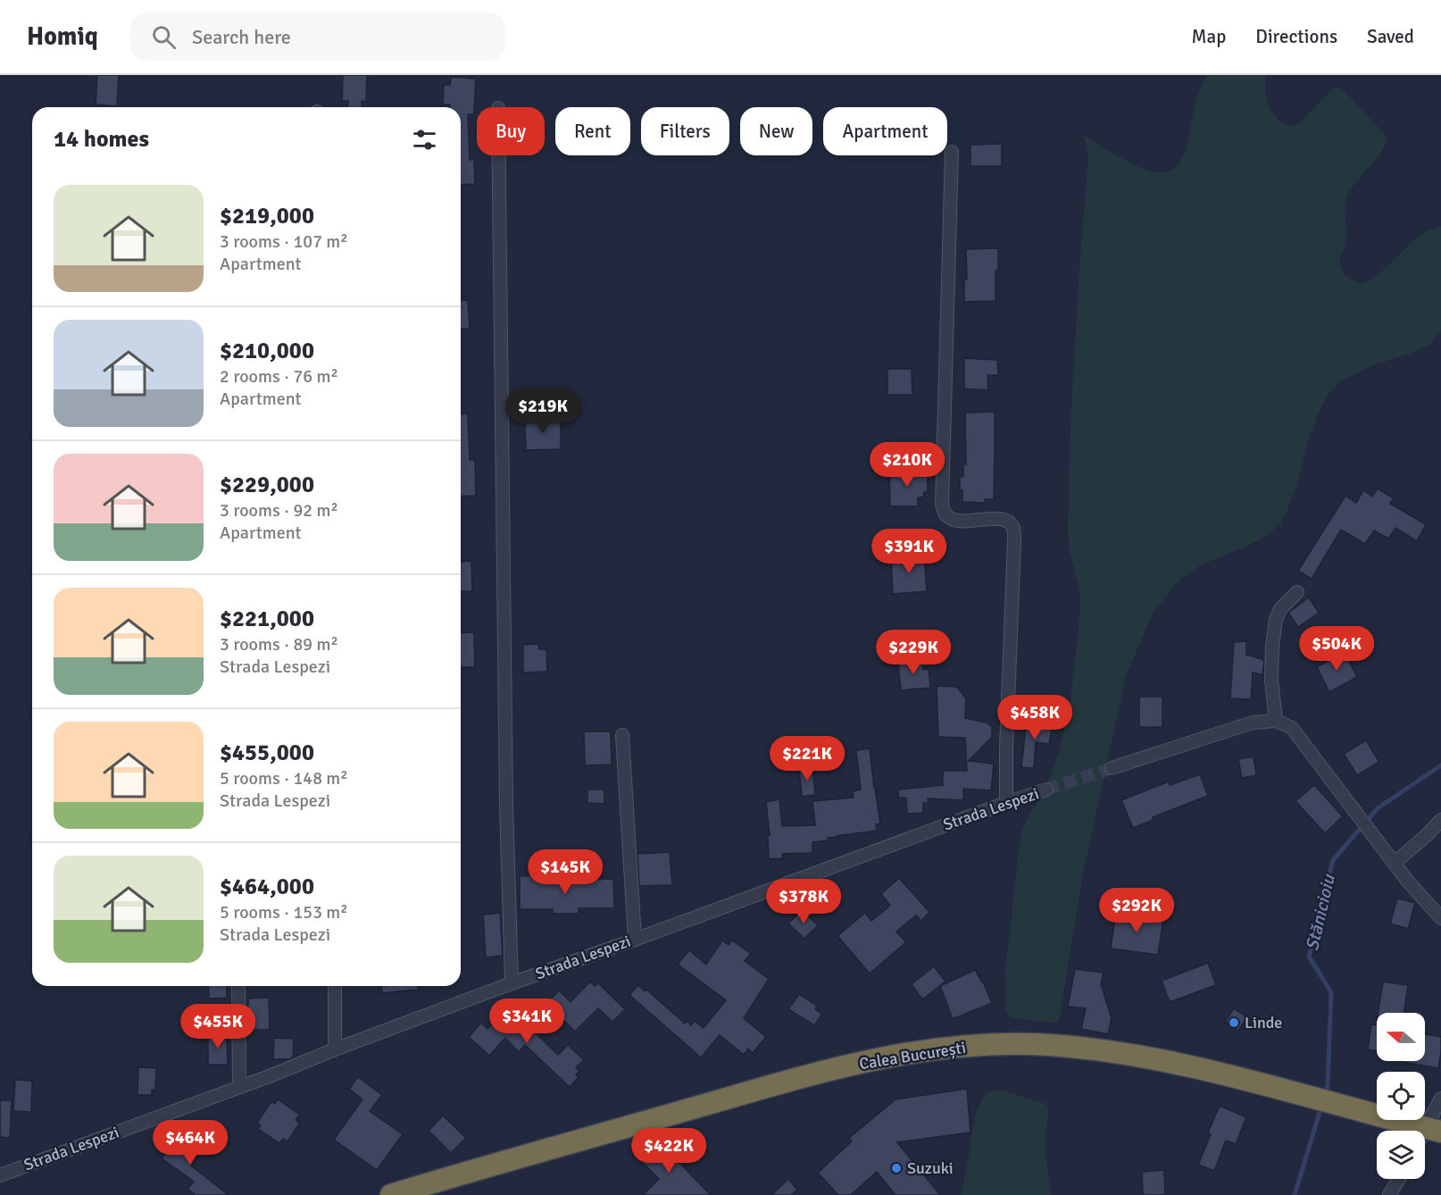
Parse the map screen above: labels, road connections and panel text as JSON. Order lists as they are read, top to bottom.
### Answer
{
  "streets": {
    "highway": ["Calea București"],
    "street": ["Strada Lespezi"]
  },
  "water": ["Stănicioiu"],
  "places": ["Linde", "Suzuki"],
  "north": "left",
  "page": {
    "header": "Homiq",
    "search": "Search here",
    "nav": ["Map", "Directions", "Saved"],
    "chip": [
      "Buy",
      "Rent",
      "Filters",
      "New",
      "Apartment"
    ],
    "heading": "14 homes",
    "list": [
      {
        "name": "$219,000",
        "note": "3 rooms · 107 m² · Apartment"
      },
      {
        "name": "$210,000",
        "note": "2 rooms · 76 m² · Apartment"
      },
      {
        "name": "$229,000",
        "note": "3 rooms · 92 m² · Apartment"
      },
      {
        "name": "$221,000",
        "note": "3 rooms · 89 m² · Strada Lespezi"
      },
      {
        "name": "$455,000",
        "note": "5 rooms · 148 m² · Strada Lespezi"
      },
      {
        "name": "$464,000",
        "note": "5 rooms · 153 m² · Strada Lespezi"
      }
    ],
    "price": [
      "$219K",
      "$210K",
      "$391K",
      "$504K",
      "$229K",
      "$458K",
      "$221K",
      "$145K",
      "$378K",
      "$292K",
      "$341K",
      "$455K",
      "$464K",
      "$422K"
    ]
  }
}
